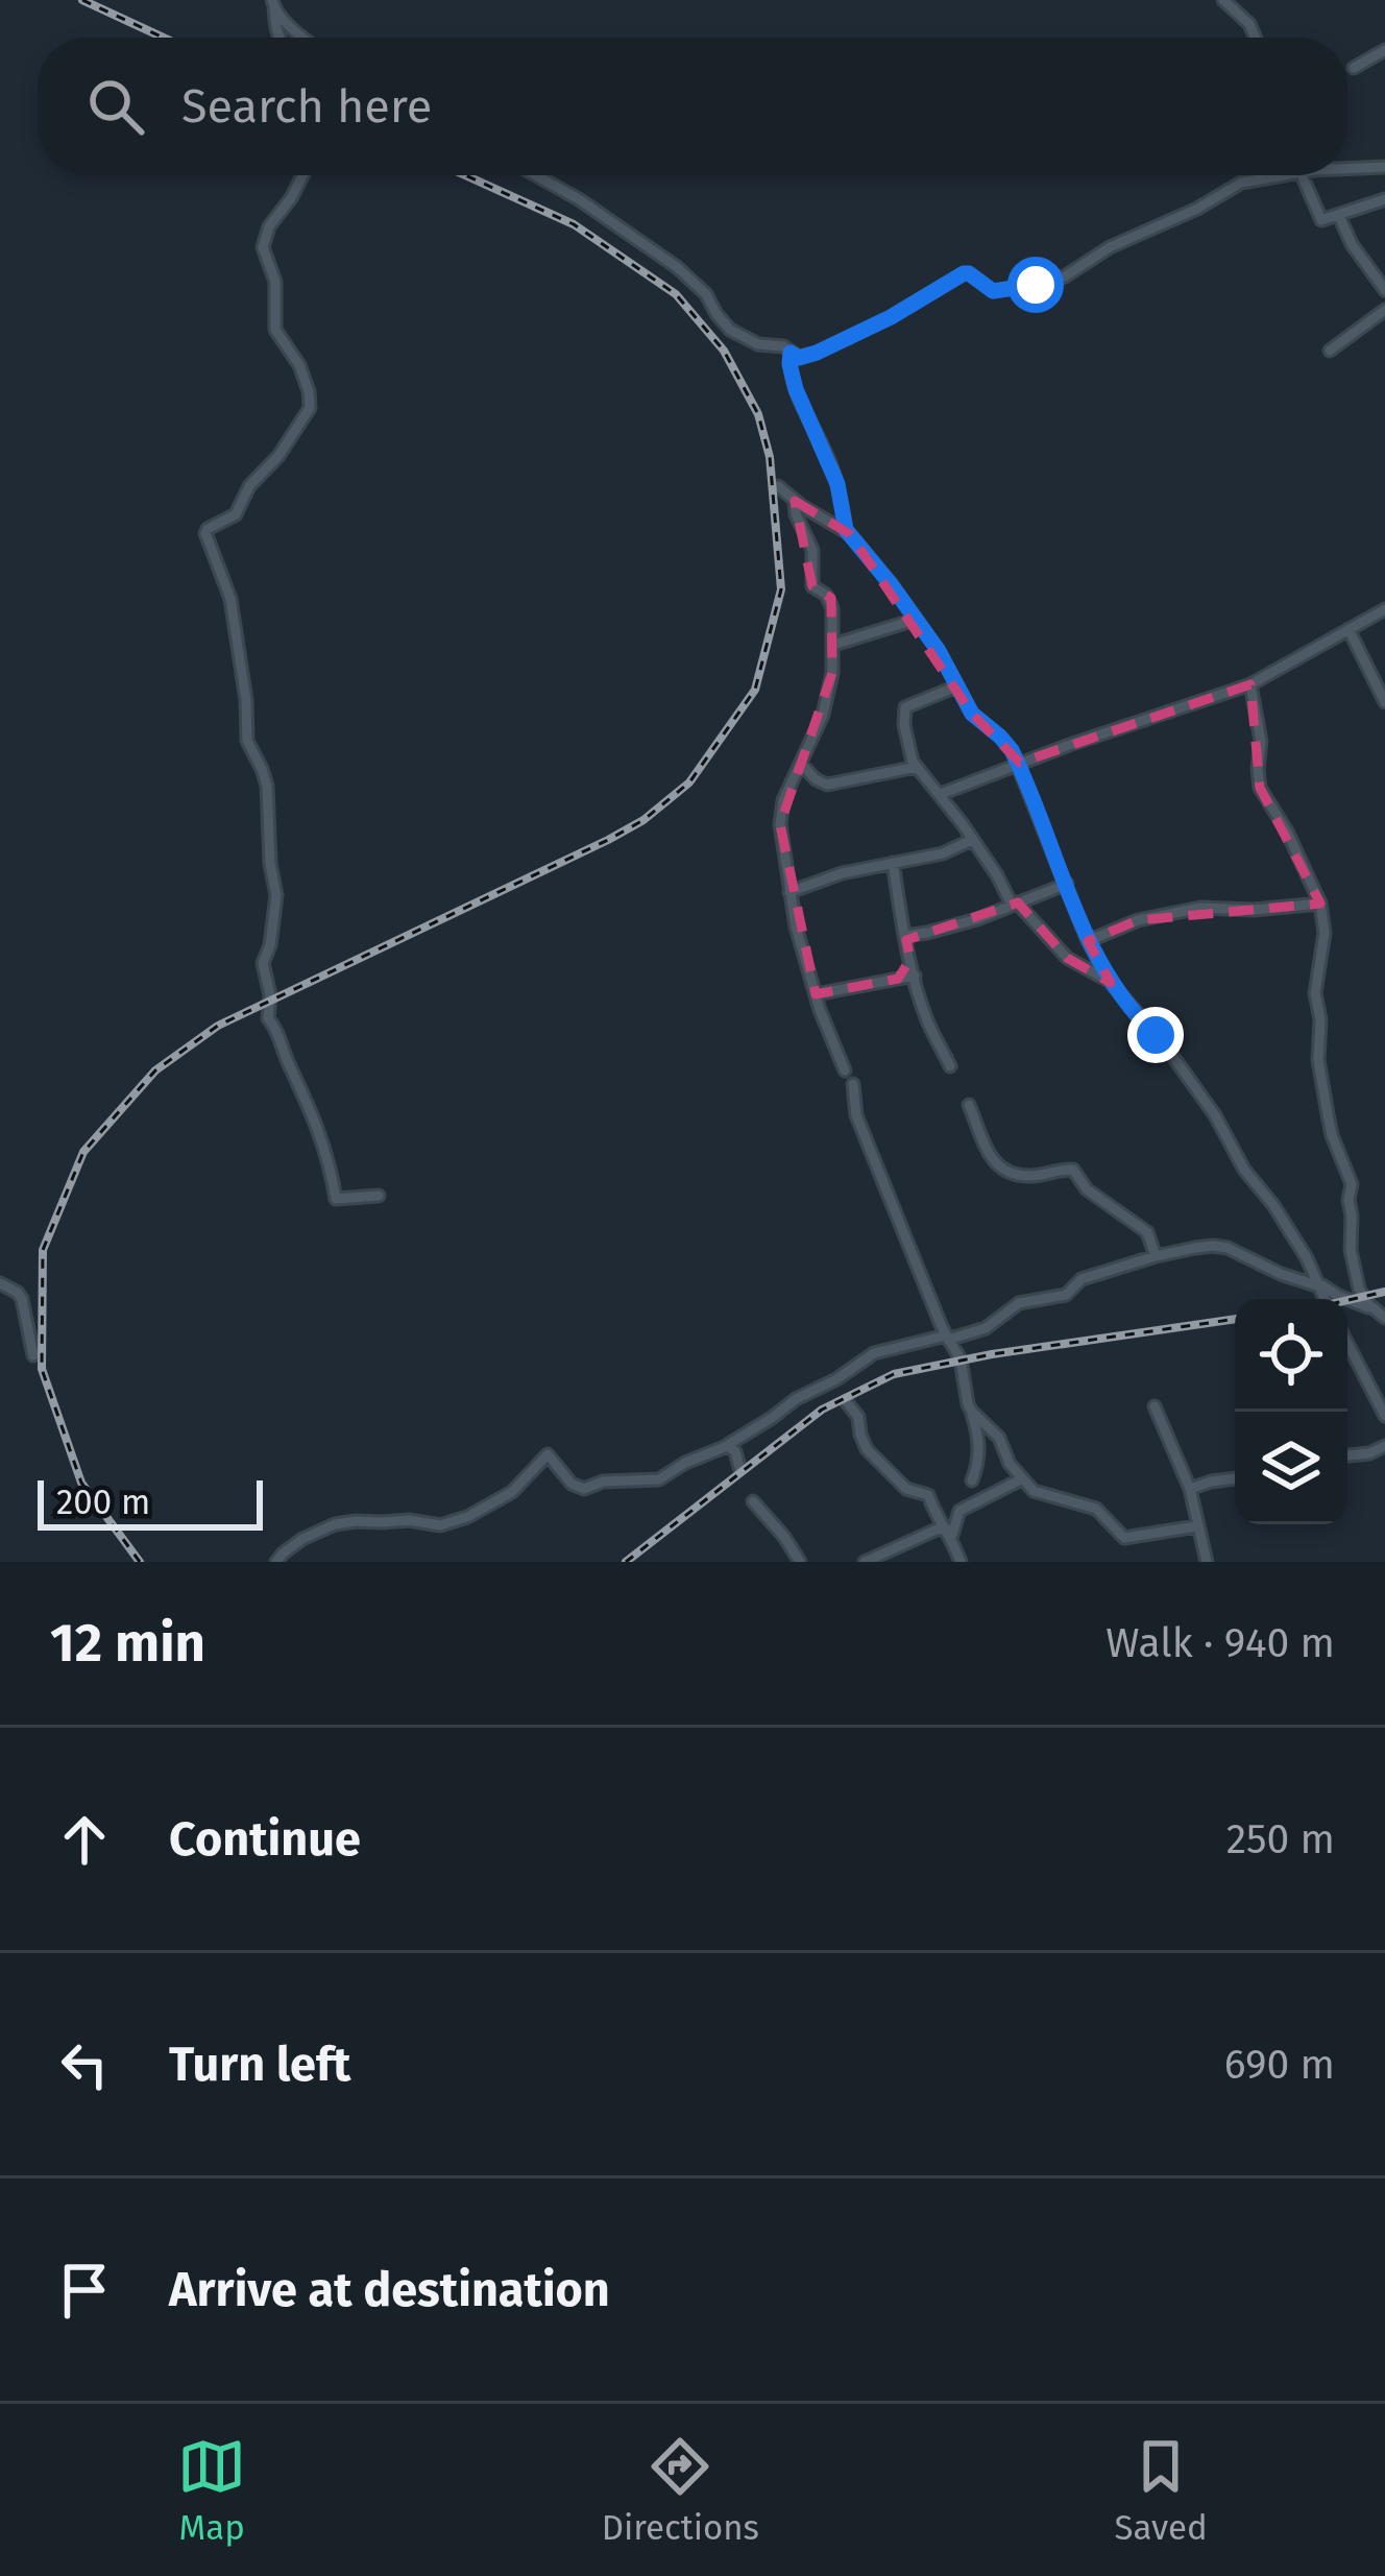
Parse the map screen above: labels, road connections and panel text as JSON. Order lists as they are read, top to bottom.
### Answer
{
  "scale_bar": "200 m",
  "page": {
    "search": "Search here",
    "scale": "200 m",
    "heading": ["12 min", "Walk · 940 m"],
    "list": [
      ["Continue", "250 m"],
      ["Turn left", "690 m"],
      "Arrive at destination"
    ],
    "nav": ["Map", "Directions", "Saved"]
  }
}
